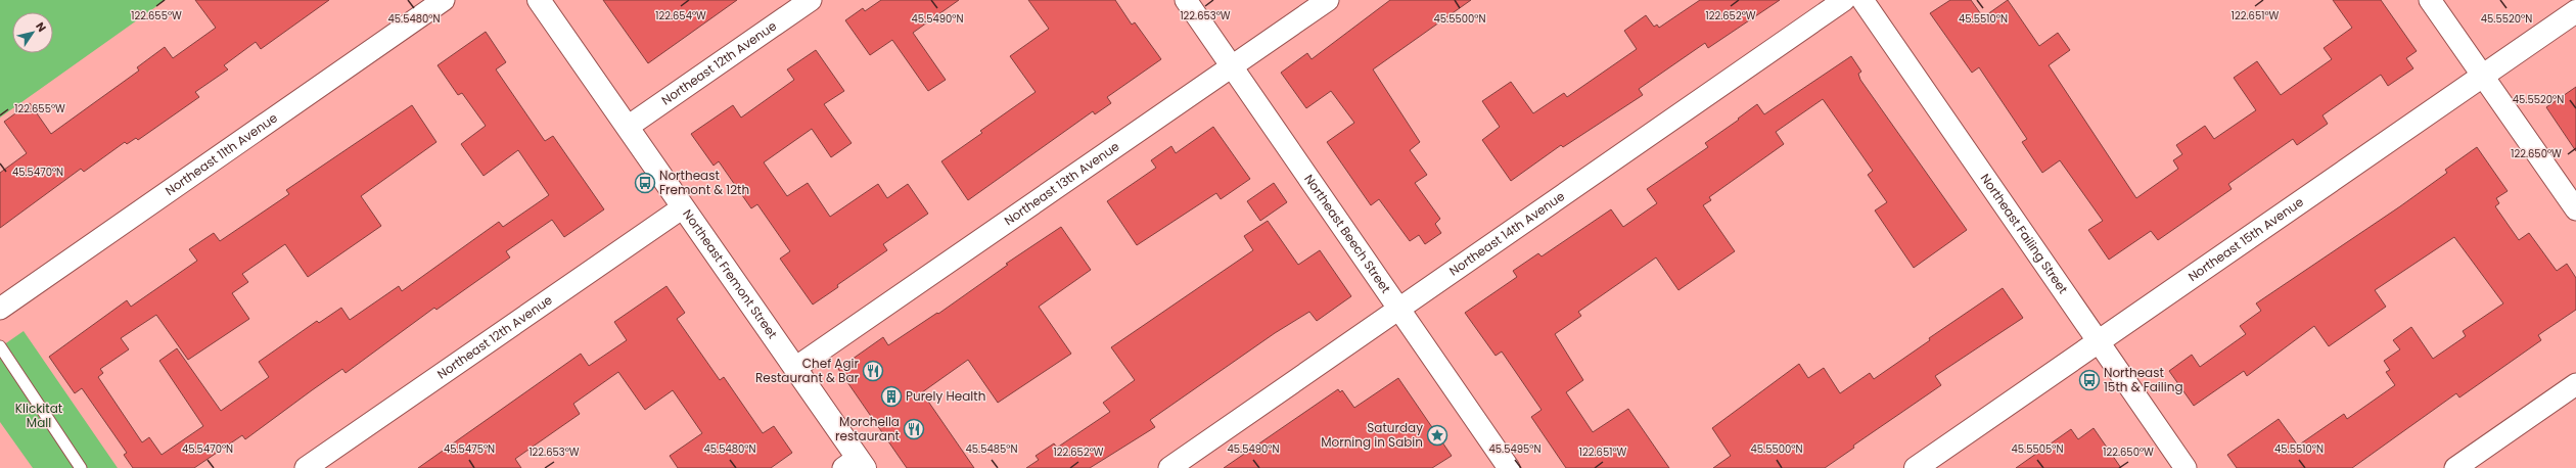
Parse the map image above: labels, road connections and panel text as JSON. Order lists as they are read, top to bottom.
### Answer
{
  "streets": {
    "street": [
      "Northeast 12th Avenue",
      "Northeast 11th Avenue",
      "Northeast 13th Avenue",
      "Northeast Beech Street",
      "Northeast 14th Avenue",
      "Northeast Failing Street",
      "Northeast 15th Avenue",
      "Northeast Fremont Street"
    ]
  },
  "crossings": [
    ["Northeast 12th Avenue", "Northeast Fremont Street"],
    ["Northeast 13th Avenue", "Northeast Beech Street"],
    ["Northeast 13th Avenue", "Northeast Fremont Street"],
    ["Northeast Beech Street", "Northeast 14th Avenue"],
    ["Northeast Failing Street", "Northeast 15th Avenue"]
  ],
  "parks": ["Klickitat Mall"],
  "places": {
    "bus stop": ["Northeast Fremont & 12th", "Northeast 15th & Failing"],
    "restaurant": ["Chef Agir Restaurant & Bar", "Morchella restaurant"],
    "building": ["Purely Health"],
    "place": ["Saturday Morning in Sabin"]
  },
  "north": "top right",
  "coordinates": [
    "122.653°W",
    "122.652°W",
    "122.655°W",
    "122.654°W",
    "122.651°W",
    "45.5480°N",
    "45.5490°N",
    "45.5500°N",
    "45.5510°N",
    "45.5520°N",
    "122.650°W",
    "45.5470°N",
    "45.5475°N",
    "45.5485°N",
    "45.5495°N",
    "45.5505°N"
  ]
}
